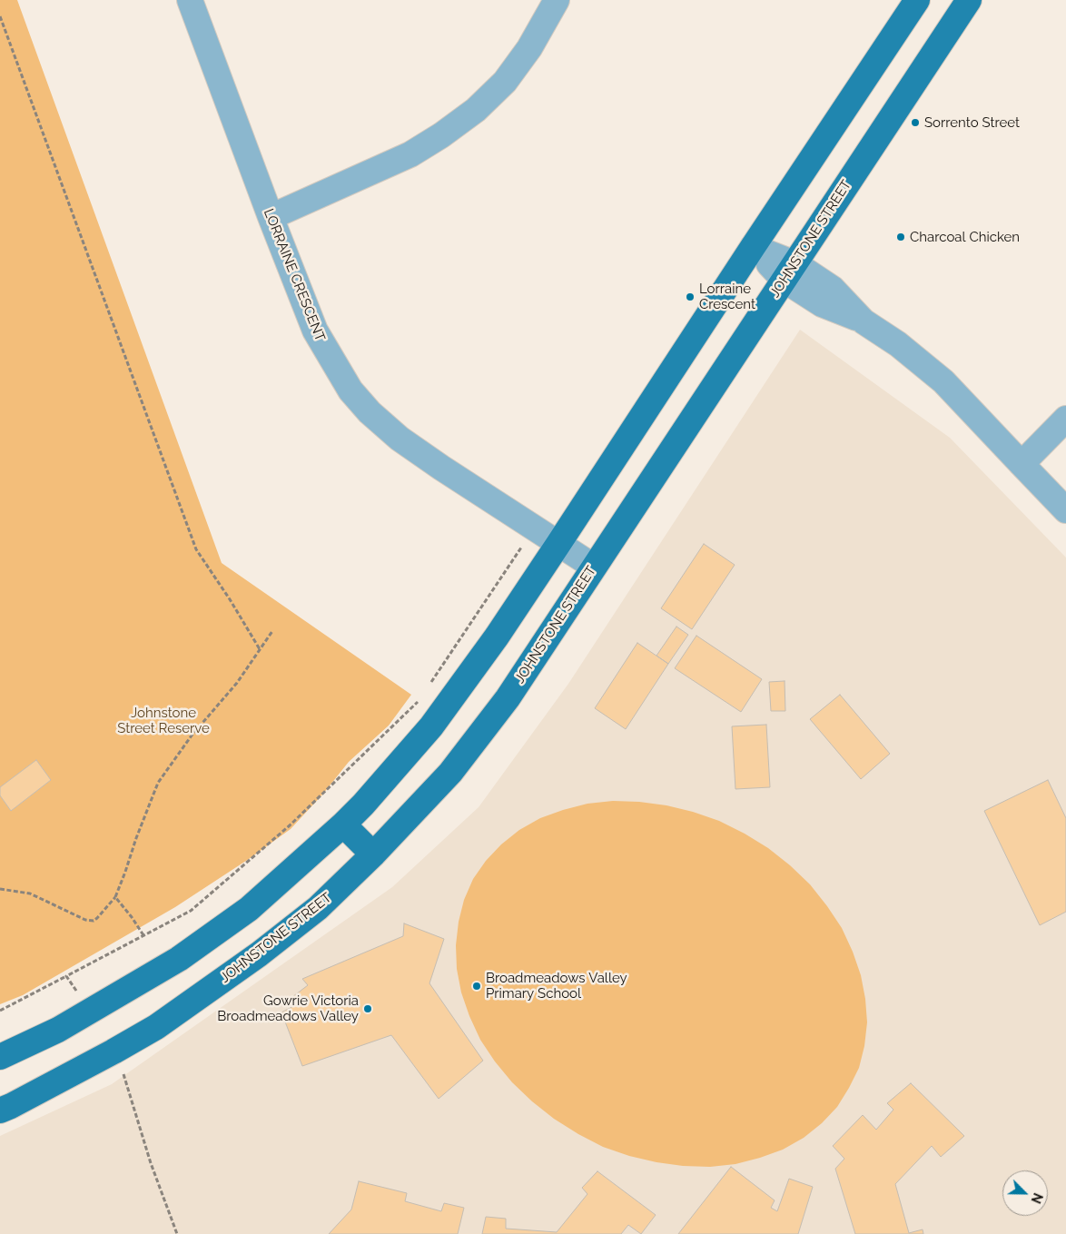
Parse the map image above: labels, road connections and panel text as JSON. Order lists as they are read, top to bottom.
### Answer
{
  "streets": {
    "main road": ["JOHNSTONE STREET"],
    "street": ["LORRAINE CRESCENT"]
  },
  "crossings": [
    ["JOHNSTONE STREET", "LORRAINE CRESCENT"]
  ],
  "parks": ["Johnstone Street Reserve"],
  "places": [
    "Sorrento Street",
    "Charcoal Chicken",
    "Lorraine Crescent",
    "Broadmeadows Valley Primary School",
    "Gowrie Victoria Broadmeadows Valley"
  ],
  "north": "bottom right"
}
